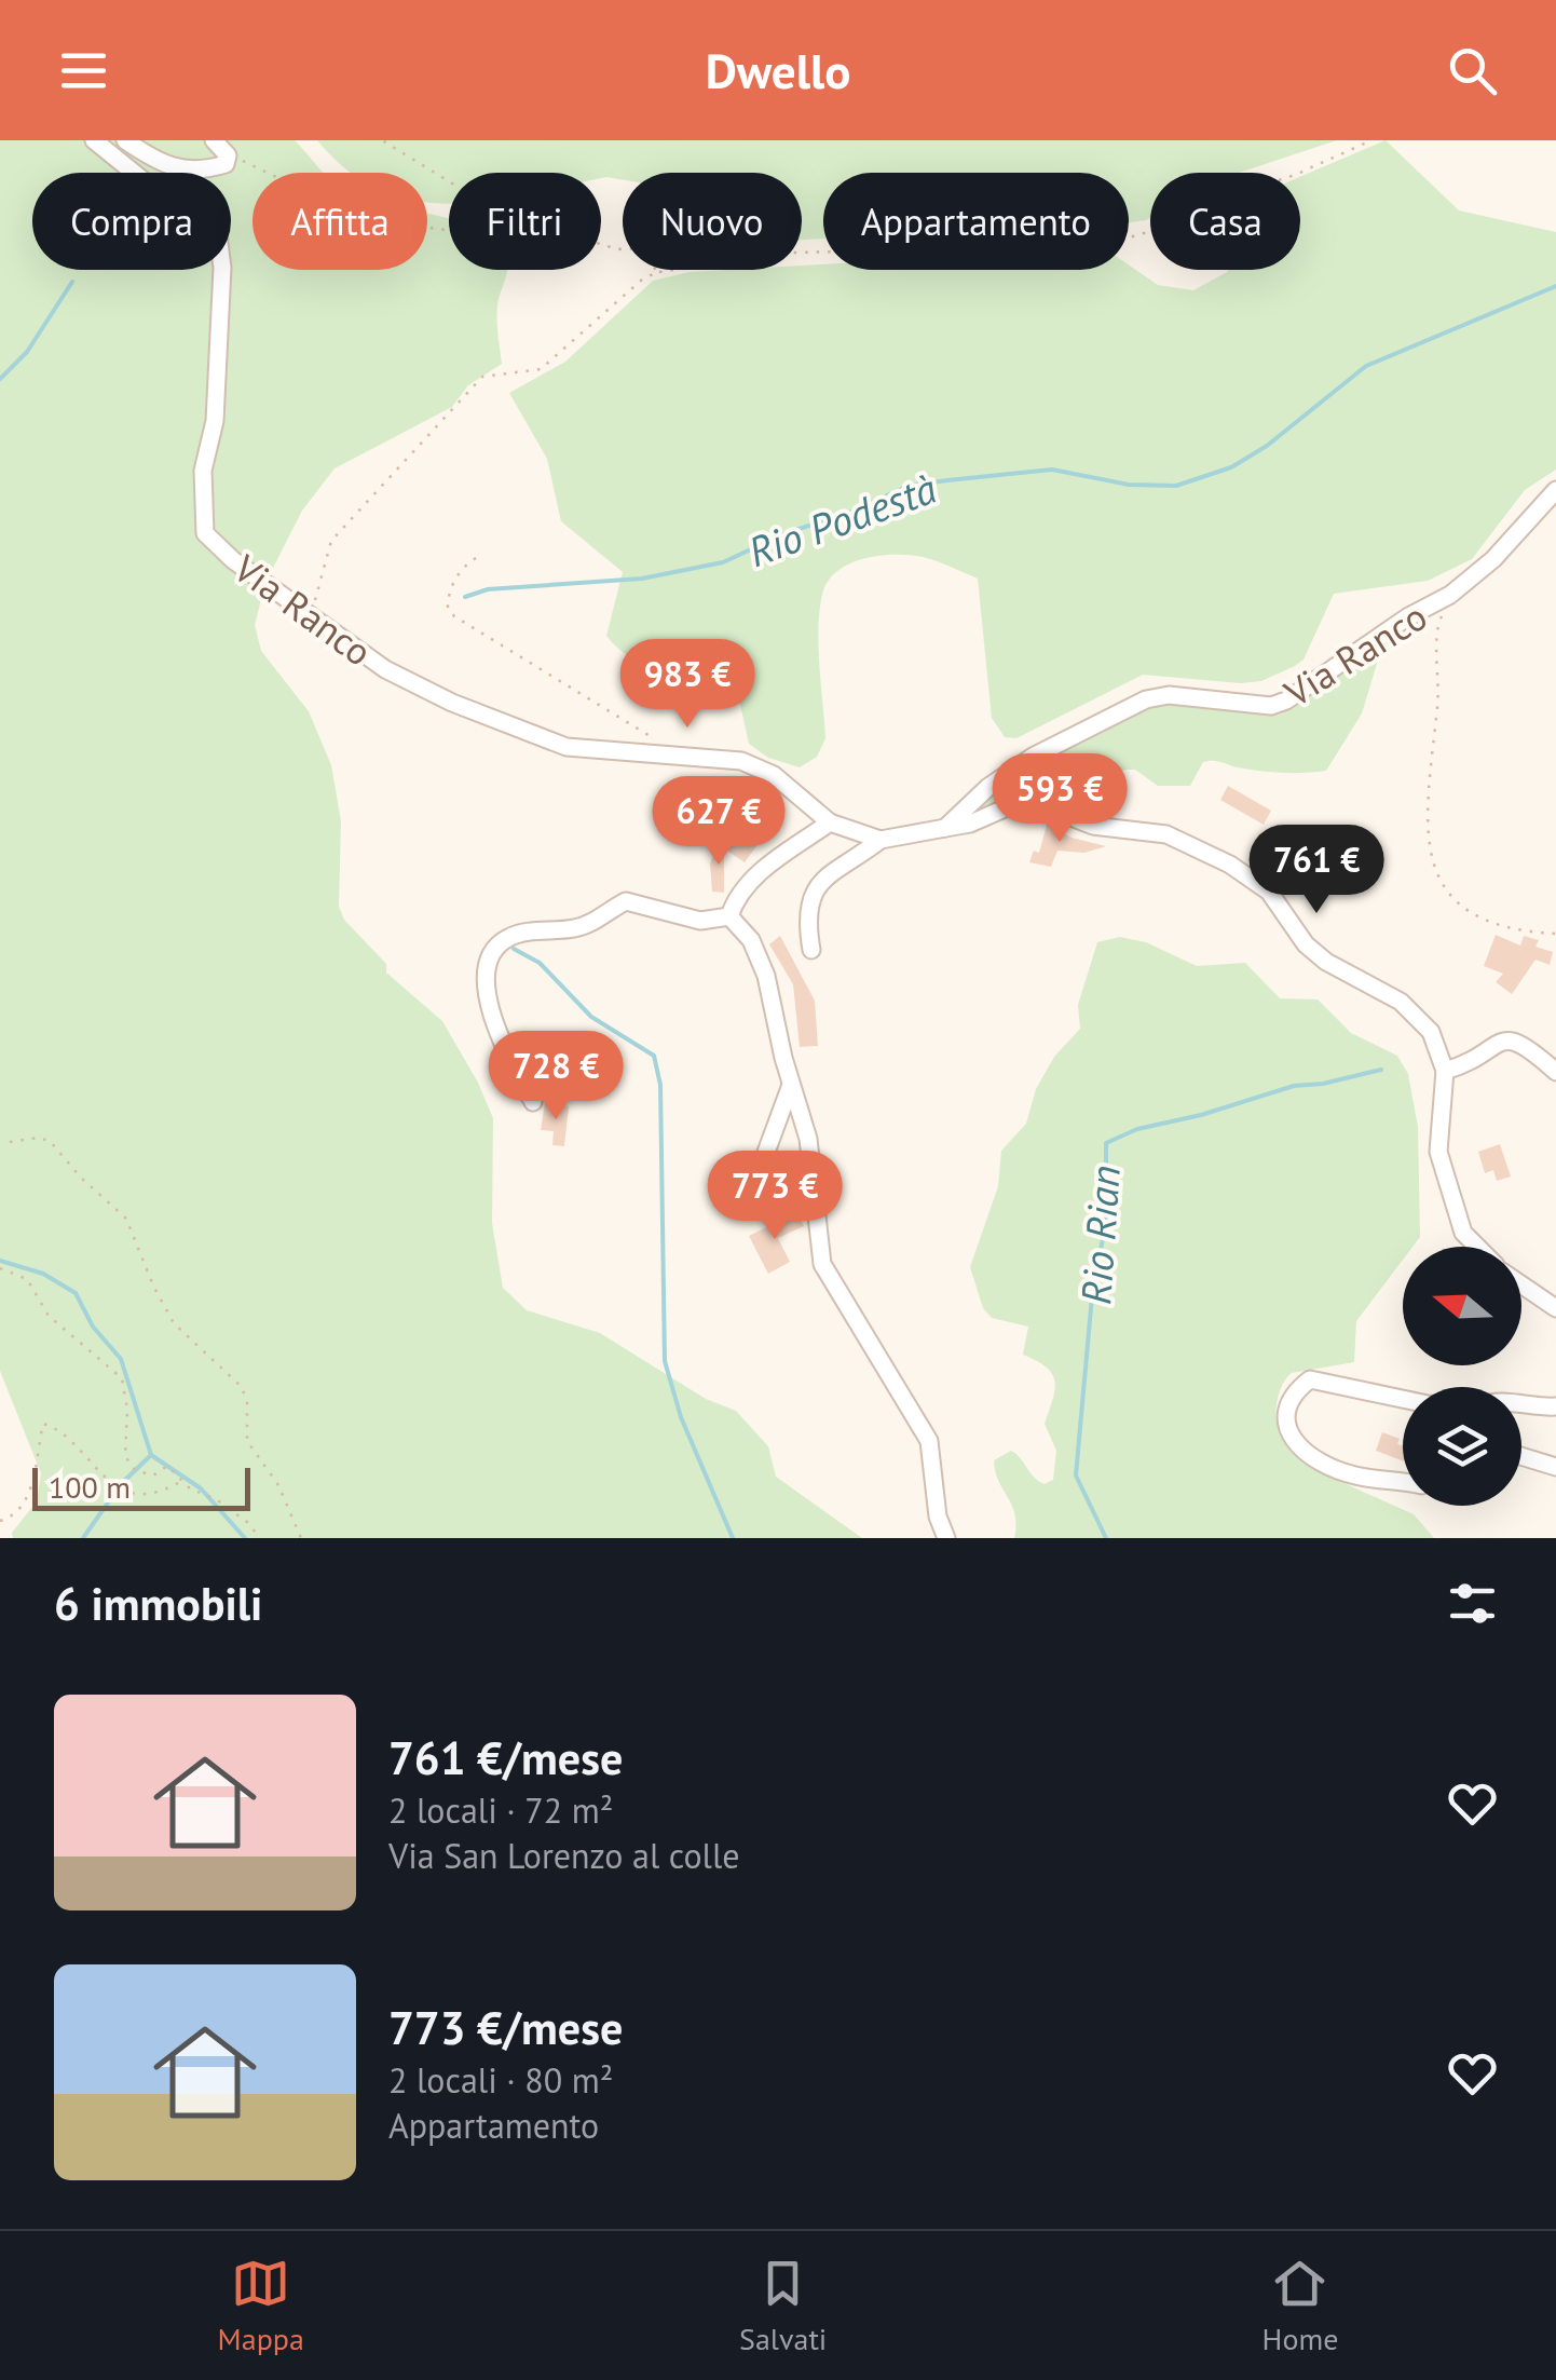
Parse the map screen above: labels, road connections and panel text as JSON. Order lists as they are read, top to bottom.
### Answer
{
  "streets": {
    "street": ["Via Ranco"]
  },
  "water": ["Rio Podestà", "Rio Rian"],
  "scale_bar": "100 m",
  "north": "left",
  "page": {
    "header": "Dwello",
    "chip": [
      "Compra",
      "Affitta",
      "Filtri",
      "Nuovo",
      "Appartamento",
      "Casa"
    ],
    "price": [
      "983 €",
      "593 €",
      "627 €",
      "761 €",
      "728 €",
      "773 €"
    ],
    "scale": "100 m",
    "heading": "6 immobili",
    "list": [
      {
        "name": "761 €/mese",
        "note": "2 locali · 72 m² · Via San Lorenzo al colle"
      },
      {
        "name": "773 €/mese",
        "note": "2 locali · 80 m² · Appartamento"
      }
    ],
    "tabs": ["Mappa", "Salvati", "Home"]
  }
}
